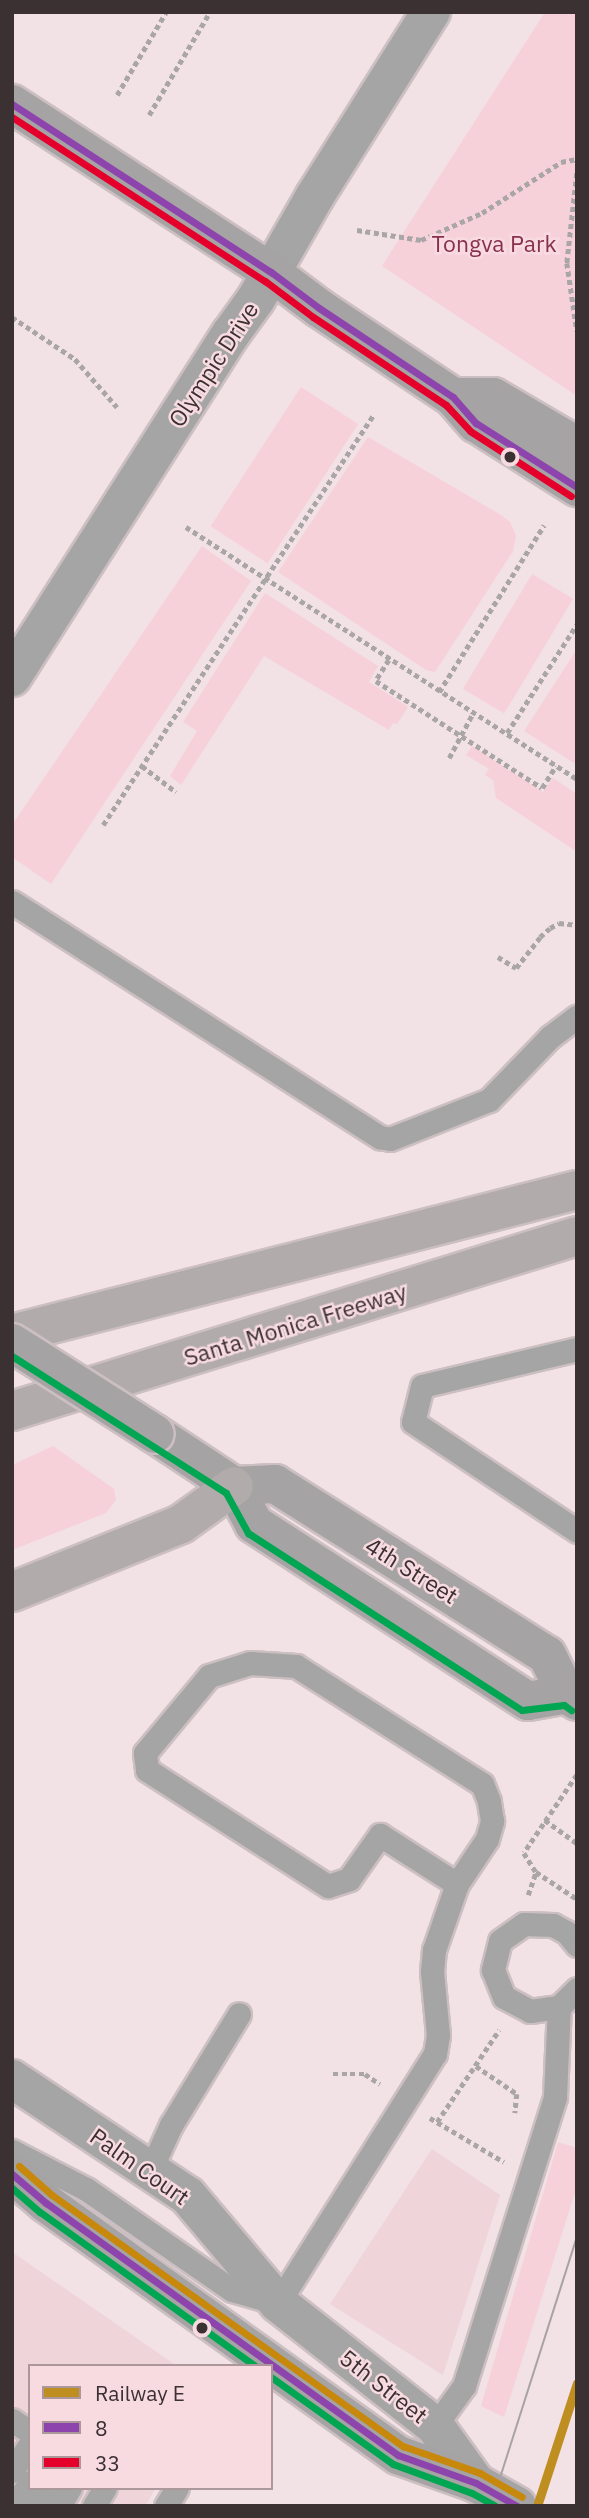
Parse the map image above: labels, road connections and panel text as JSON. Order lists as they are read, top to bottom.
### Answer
{
  "streets": {
    "highway": ["Santa Monica Freeway"],
    "main road": ["4th Street", "5th Street"],
    "street": ["Olympic Drive", "Palm Court"]
  },
  "crossings": [
    ["Palm Court", "5th Street"]
  ],
  "parks": ["Tongva Park"],
  "lines": ["transit line 8", "transit line 33", "rail line E"],
  "legend": ["Railway E", "8", "33"]
}
